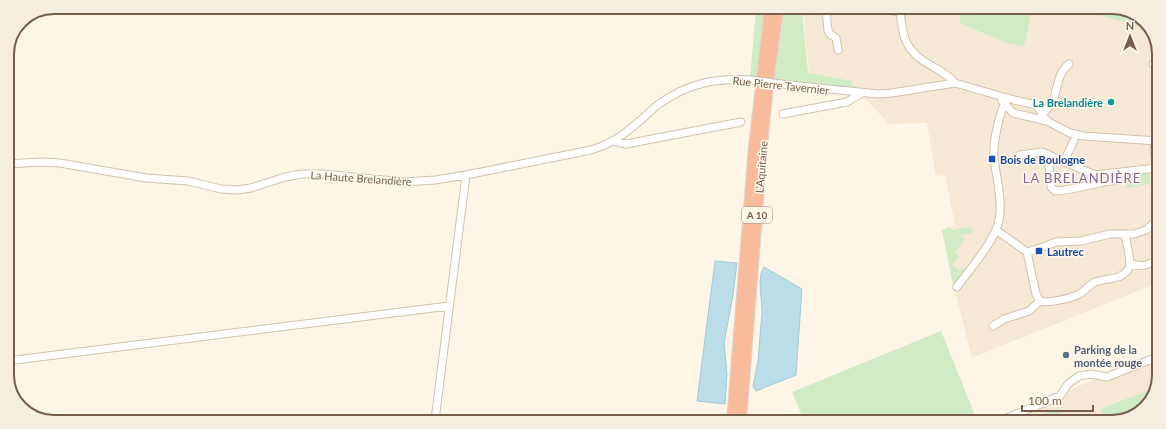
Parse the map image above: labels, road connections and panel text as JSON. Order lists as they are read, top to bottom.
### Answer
{
  "streets": {
    "highway": ["L'Aquitaine", "A 10"],
    "street": ["Rue Pierre Tavernier", "La Haute Brelandière"]
  },
  "crossings": [
    ["Rue Pierre Tavernier", "La Haute Brelandière"]
  ],
  "districts": ["LA BRELANDIÈRE"],
  "places": {
    "other": ["La Brelandière", "Parking de la montée rouge"],
    "transit": ["Bois de Boulogne", "Lautrec"]
  },
  "scale_bar": "100 m",
  "north": "top"
}
